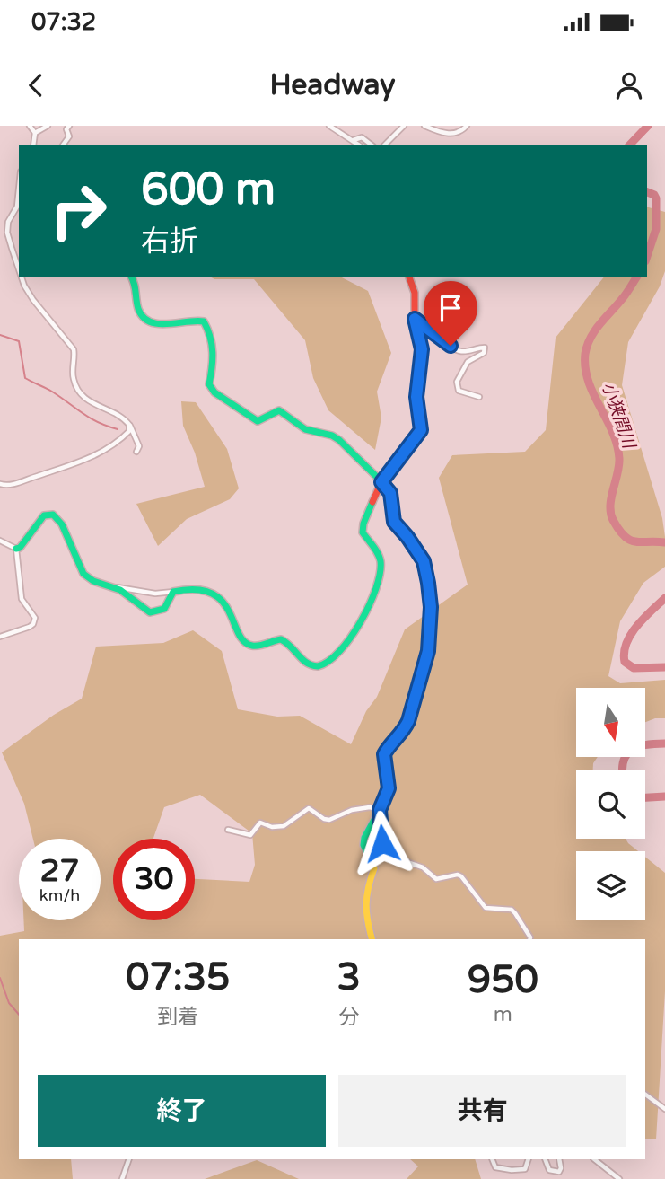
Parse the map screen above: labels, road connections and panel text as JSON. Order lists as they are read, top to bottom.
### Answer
{
  "water": ["小狭間川"],
  "north": "bottom",
  "page": {
    "status": "07:32",
    "header": "Headway",
    "turn": ["600 m", "右折"],
    "speed": "27 km/h",
    "limit": "30",
    "eta": [
      "07:35",
      "到着",
      "3",
      "分",
      "950",
      "m"
    ],
    "buttons": ["終了", "共有"]
  }
}
